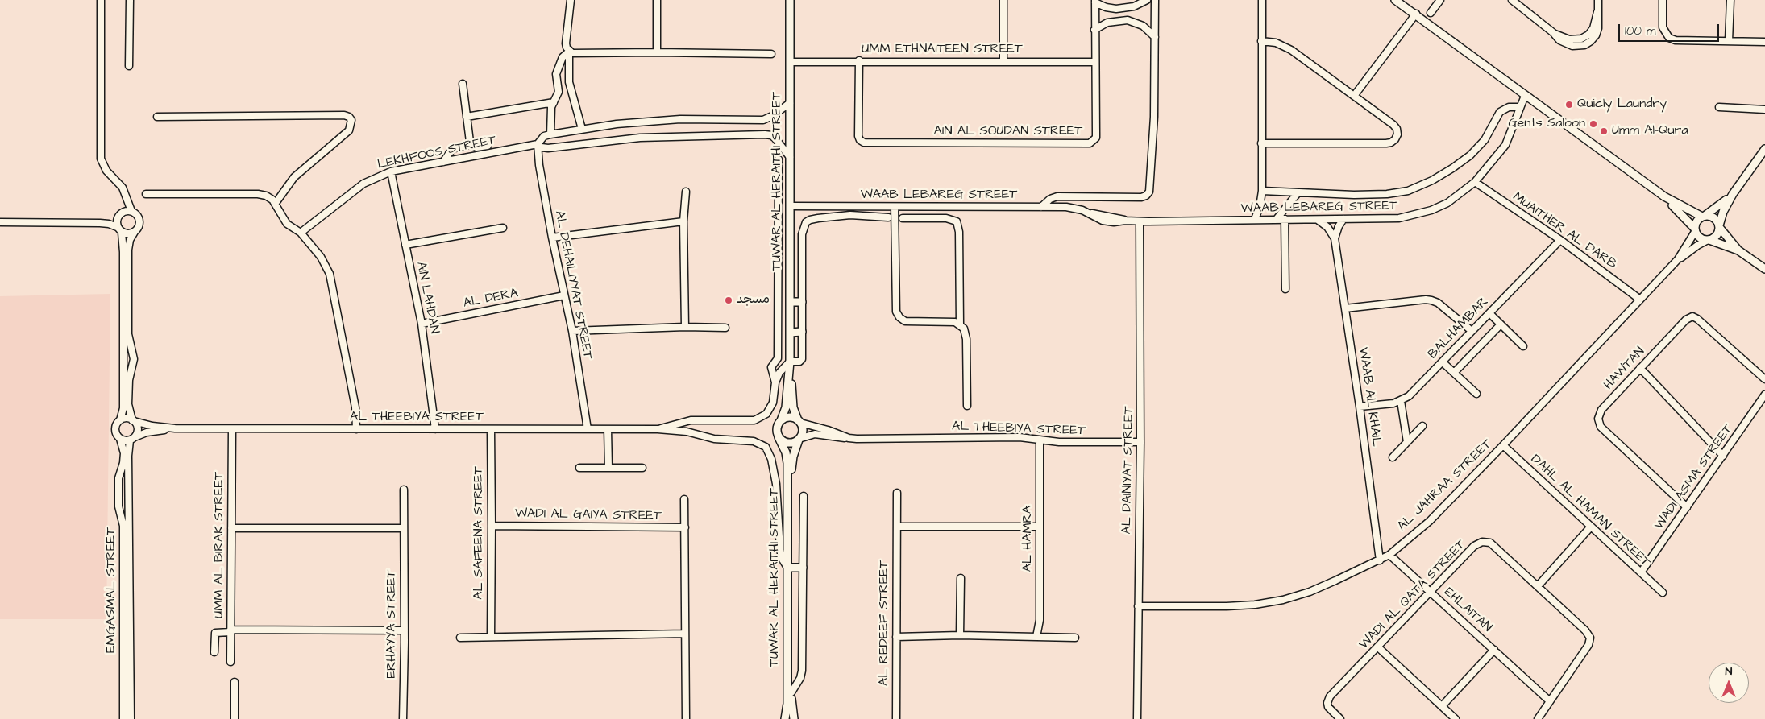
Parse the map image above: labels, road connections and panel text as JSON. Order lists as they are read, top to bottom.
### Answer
{
  "streets": {
    "street": [
      "UMM ETHNAITEEN STREET",
      "AIN AL SOUDAN STREET",
      "LEKHFOOS STREET",
      "TUWAR AL HERAITHI STREET",
      "WAAB LEBAREG STREET",
      "MUAITHER AL DARB",
      "AL DEHAILIYYAT STREET",
      "AIN LAHDAN",
      "AL DERA",
      "BALHAMBAR",
      "HAWTAN",
      "WAAB AL KHAIL",
      "AL THEEBIYA STREET",
      "AL DAINIYAT STREET",
      "WADI ASMA STREET",
      "AL JAHRAA STREET",
      "DAHL AL HAMAN STREET",
      "WADI AL GAIYA STREET",
      "AL SAFEENA STREET",
      "AL HAMRA",
      "UMM AL BIRAK STREET",
      "EMGASMAL STREET",
      "WADI AL QATA STREET",
      "EHLAITAN",
      "AL REDEEF STREET",
      "ERHAYYA STREET"
    ]
  },
  "crossings": [
    ["UMM ETHNAITEEN STREET", "AIN AL SOUDAN STREET"],
    ["UMM ETHNAITEEN STREET", "TUWAR AL HERAITHI STREET"],
    ["LEKHFOOS STREET", "TUWAR AL HERAITHI STREET"],
    ["LEKHFOOS STREET", "AL DEHAILIYYAT STREET"],
    ["LEKHFOOS STREET", "AIN LAHDAN"],
    ["TUWAR AL HERAITHI STREET", "WAAB LEBAREG STREET"],
    ["TUWAR AL HERAITHI STREET", "AL THEEBIYA STREET"],
    ["WAAB LEBAREG STREET", "MUAITHER AL DARB"],
    ["WAAB LEBAREG STREET", "AL DAINIYAT STREET"],
    ["MUAITHER AL DARB", "BALHAMBAR"],
    ["MUAITHER AL DARB", "AL JAHRAA STREET"],
    ["AL DEHAILIYYAT STREET", "AL DERA"],
    ["AL DEHAILIYYAT STREET", "AL THEEBIYA STREET"],
    ["AIN LAHDAN", "AL DERA"],
    ["AIN LAHDAN", "AL THEEBIYA STREET"],
    ["HAWTAN", "WADI ASMA STREET"],
    ["WAAB AL KHAIL", "AL JAHRAA STREET"],
    ["AL THEEBIYA STREET", "AL DAINIYAT STREET"],
    ["AL THEEBIYA STREET", "AL SAFEENA STREET"],
    ["AL THEEBIYA STREET", "AL HAMRA"],
    ["AL THEEBIYA STREET", "UMM AL BIRAK STREET"],
    ["AL THEEBIYA STREET", "EMGASMAL STREET"],
    ["AL DAINIYAT STREET", "AL JAHRAA STREET"],
    ["WADI ASMA STREET", "DAHL AL HAMAN STREET"],
    ["AL JAHRAA STREET", "DAHL AL HAMAN STREET"],
    ["AL JAHRAA STREET", "EHLAITAN"],
    ["WADI AL GAIYA STREET", "AL SAFEENA STREET"],
    ["WADI AL QATA STREET", "EHLAITAN"]
  ],
  "places": [
    "Quicly Laundry",
    "Gents Saloon",
    "Umm Al-Qura",
    "مسجد"
  ],
  "scale_bar": "100 m",
  "north": "top"
}
